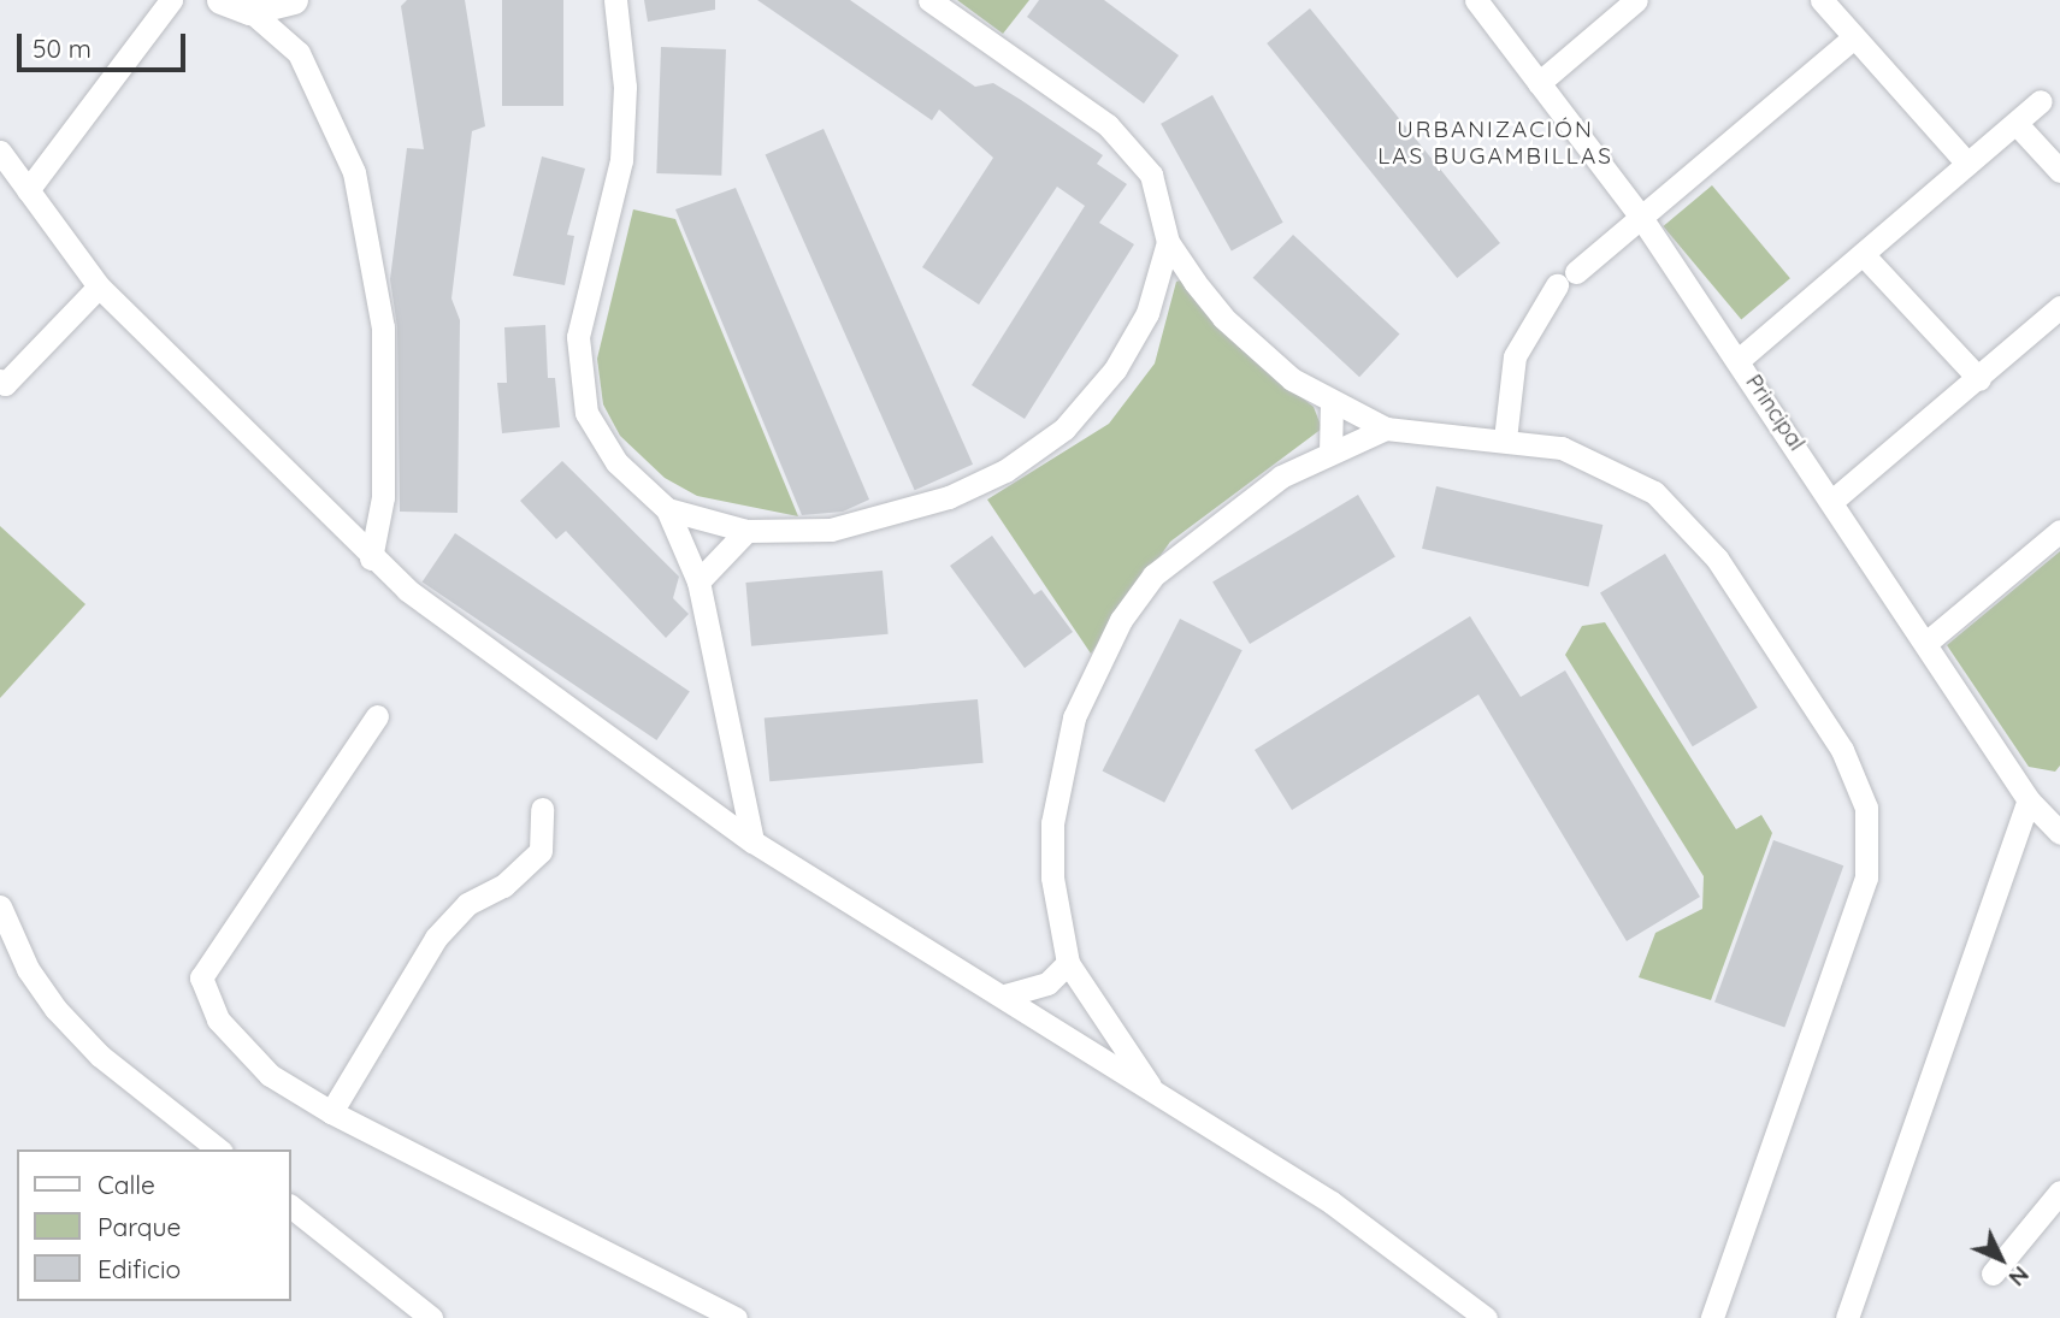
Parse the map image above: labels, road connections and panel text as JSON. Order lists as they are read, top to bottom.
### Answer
{
  "streets": {
    "street": ["Principal"]
  },
  "districts": ["URBANIZACIÓN LAS BUGAMBILLAS"],
  "legend": ["Calle", "Parque", "Edificio"],
  "scale_bar": "50 m",
  "north": "bottom right"
}
